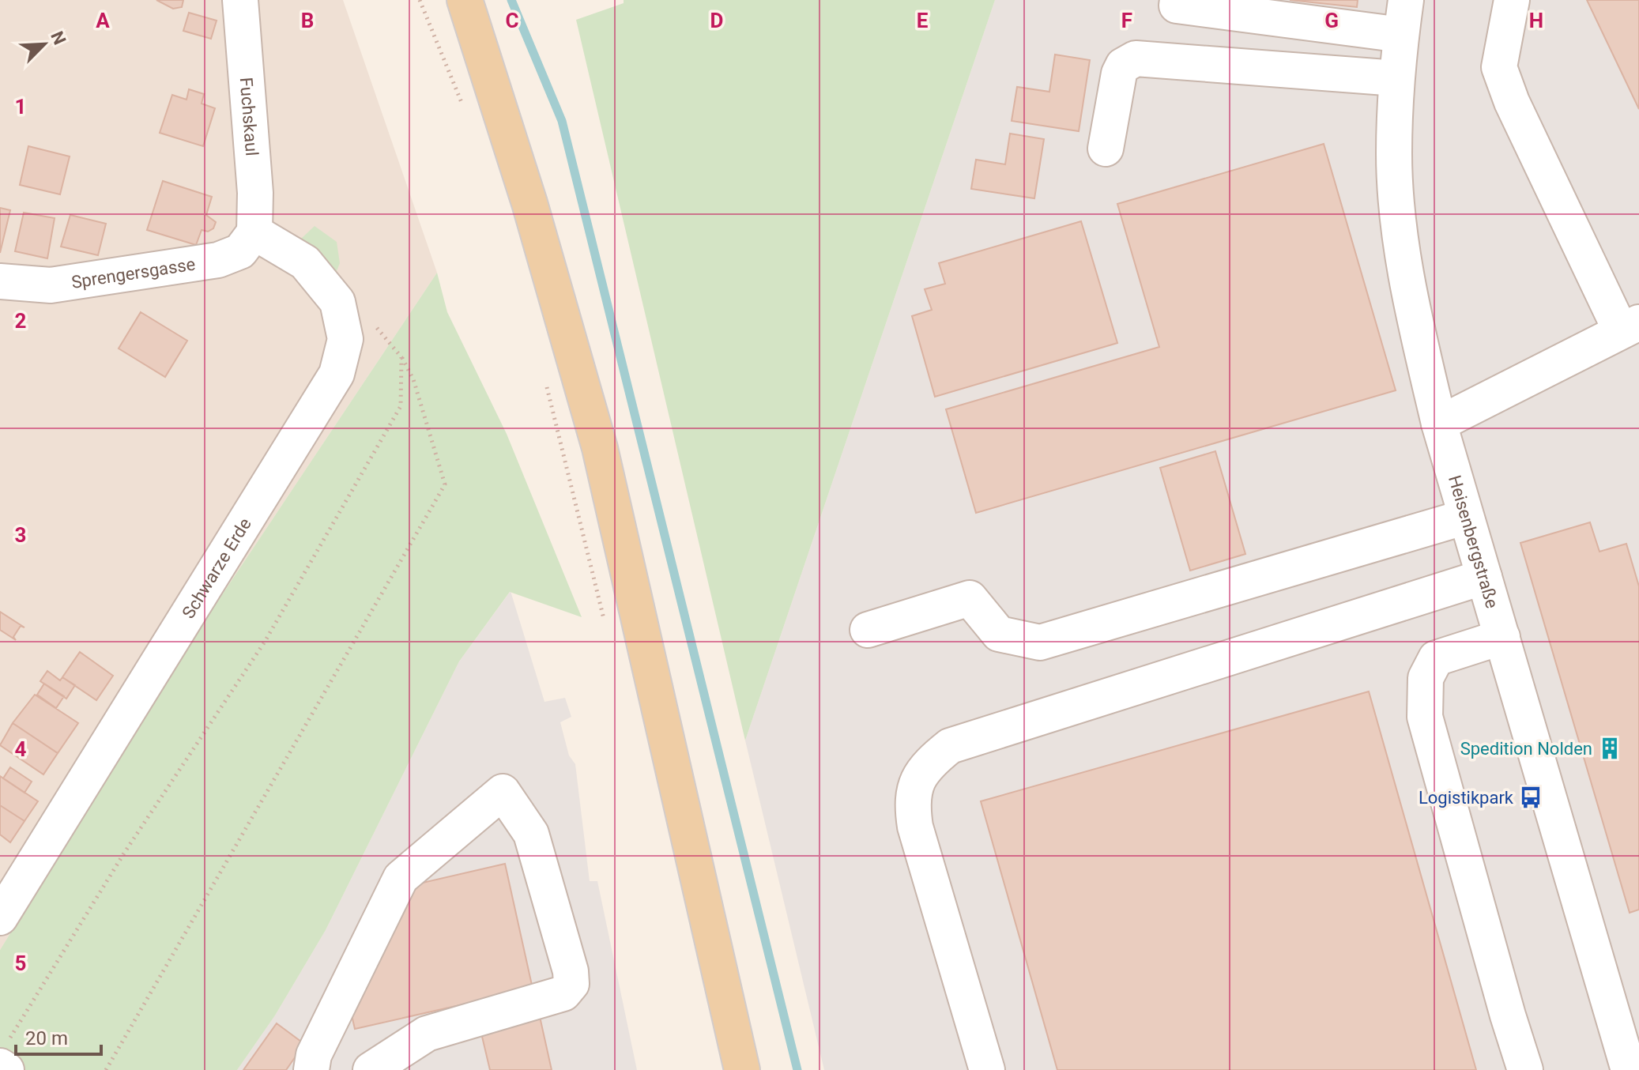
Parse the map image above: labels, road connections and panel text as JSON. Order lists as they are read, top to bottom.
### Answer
{
  "streets": {
    "street": [
      "Fuchskaul",
      "Sprengersgasse",
      "Heisenbergstraße",
      "Schwarze Erde"
    ]
  },
  "crossings": [
    ["Fuchskaul", "Sprengersgasse"],
    ["Fuchskaul", "Schwarze Erde"],
    ["Sprengersgasse", "Schwarze Erde"]
  ],
  "places": {
    "building": ["Spedition Nolden"],
    "bus stop": ["Logistikpark"]
  },
  "scale_bar": "20 m",
  "north": "top right",
  "grid": {
    "columns": [
      "A",
      "B",
      "C",
      "D",
      "E",
      "F",
      "G",
      "H"
    ],
    "rows": [
      "1",
      "2",
      "3",
      "4",
      "5"
    ]
  }
}
